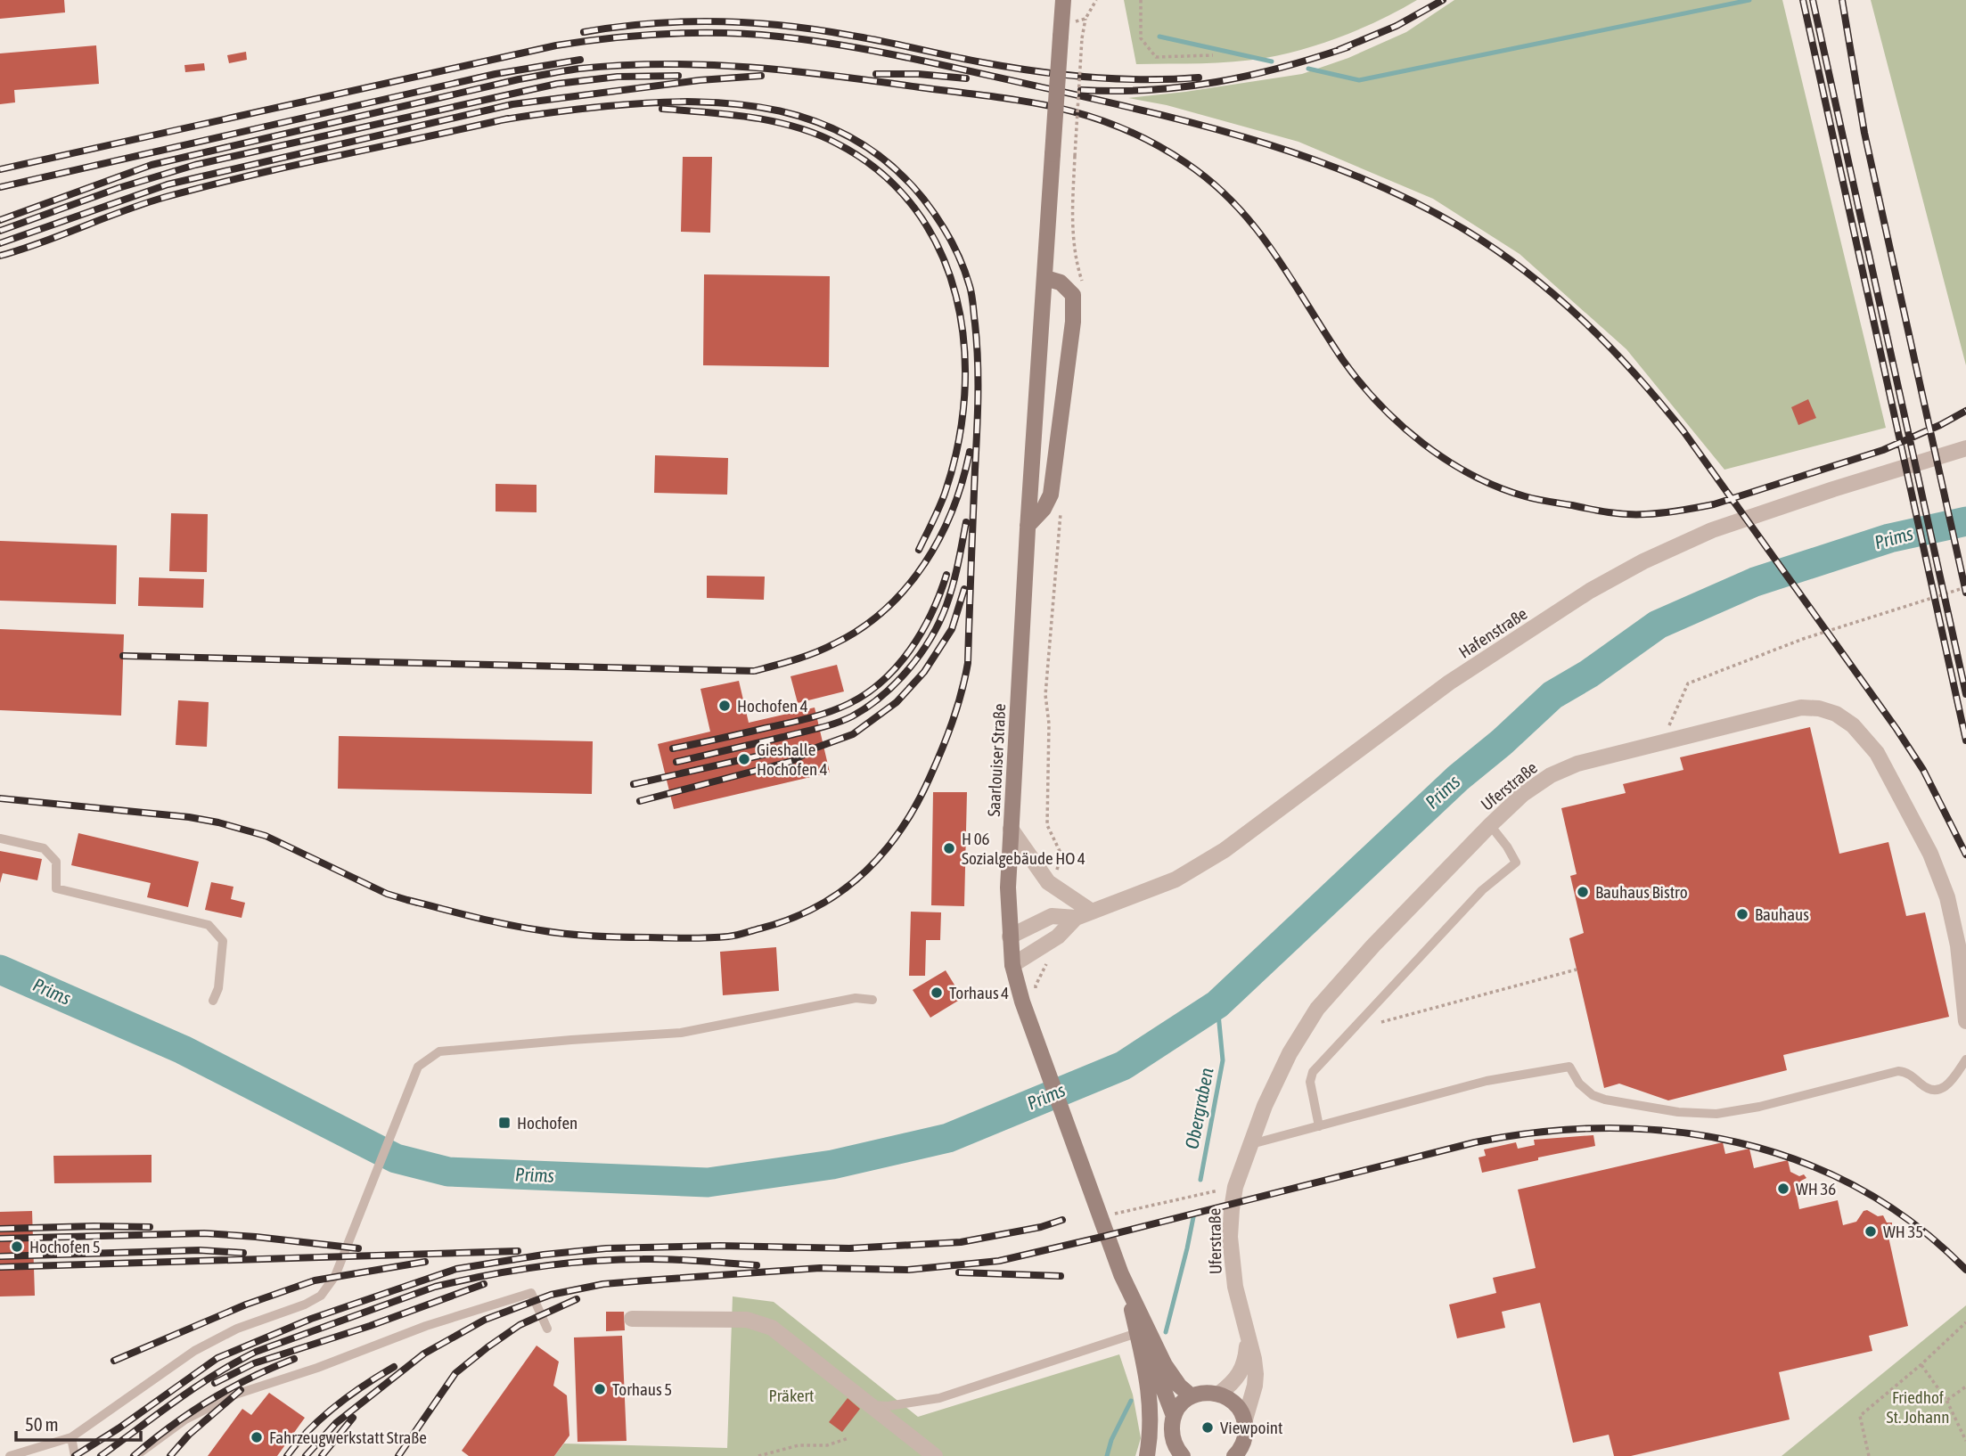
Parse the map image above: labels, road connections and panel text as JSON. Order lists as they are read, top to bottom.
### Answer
{
  "streets": {
    "main road": ["Saarlouiser Straße"],
    "street": ["Hafenstraße", "Uferstraße"]
  },
  "crossings": [
    ["Hafenstraße", "Saarlouiser Straße"]
  ],
  "water": ["Prims", "Obergraben"],
  "parks": ["Präkert", "Friedhof St. Johann"],
  "places": {
    "other": [
      "Hochofen 4",
      "Gieshalle Hochofen 4",
      "H 06 Sozialgebäude HO 4",
      "Bauhaus Bistro",
      "Bauhaus",
      "Torhaus 4",
      "WH 36",
      "WH 35",
      "Hochofen 5",
      "Torhaus 5",
      "Viewpoint",
      "Fahrzeugwerkstatt Straße"
    ],
    "transit": ["Hochofen"]
  },
  "scale_bar": "50 m"
}
